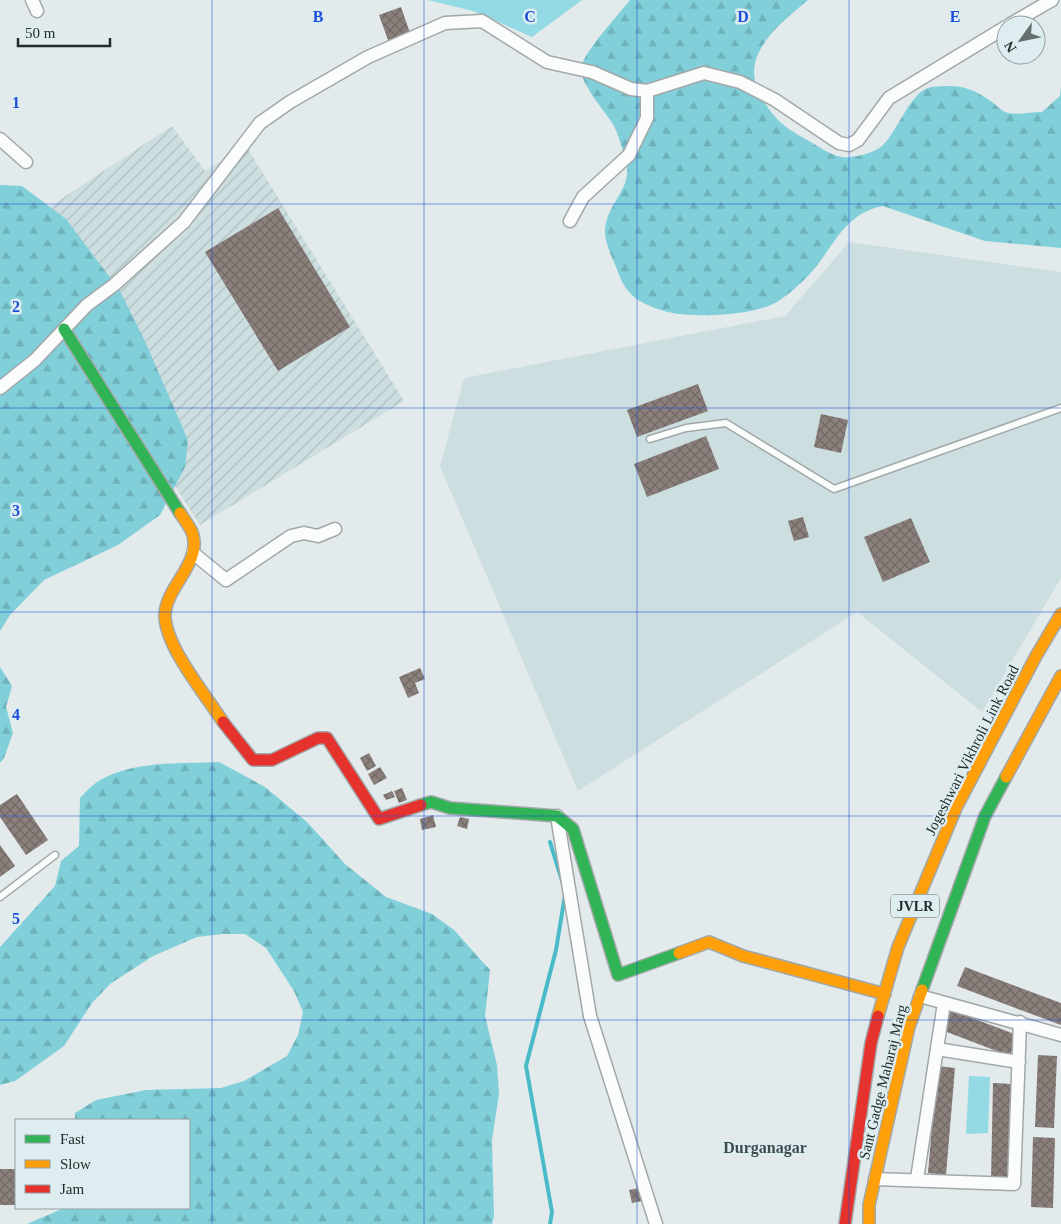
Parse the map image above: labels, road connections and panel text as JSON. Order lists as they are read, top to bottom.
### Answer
{
  "streets": {
    "street": ["Jogeshwari Vikhroli Link Road", "JVLR", "Sant Gadge Maharaj Marg"]
  },
  "districts": ["Durganagar"],
  "legend": ["Fast", "Slow", "Jam"],
  "scale_bar": "50 m",
  "north": "bottom left",
  "grid": {
    "columns": [
      "B",
      "C",
      "D",
      "E"
    ],
    "rows": [
      "1",
      "2",
      "3",
      "4",
      "5"
    ]
  }
}
